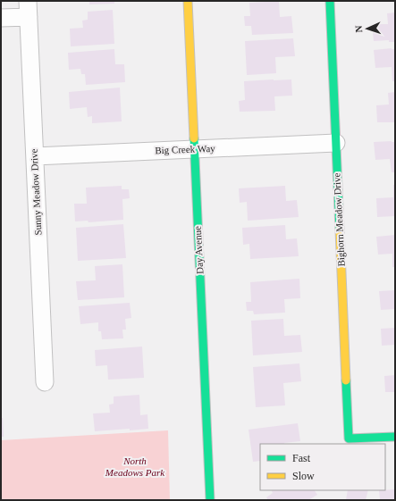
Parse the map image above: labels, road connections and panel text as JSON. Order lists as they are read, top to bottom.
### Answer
{
  "streets": {
    "street": [
      "Big Creek Way",
      "Sunny Meadow Drive",
      "Bighorn Meadow Drive",
      "Day Avenue"
    ]
  },
  "crossings": [
    ["Big Creek Way", "Sunny Meadow Drive"],
    ["Big Creek Way", "Bighorn Meadow Drive"],
    ["Big Creek Way", "Day Avenue"]
  ],
  "parks": ["North Meadows Park"],
  "legend": ["Fast", "Slow"],
  "north": "left"
}
